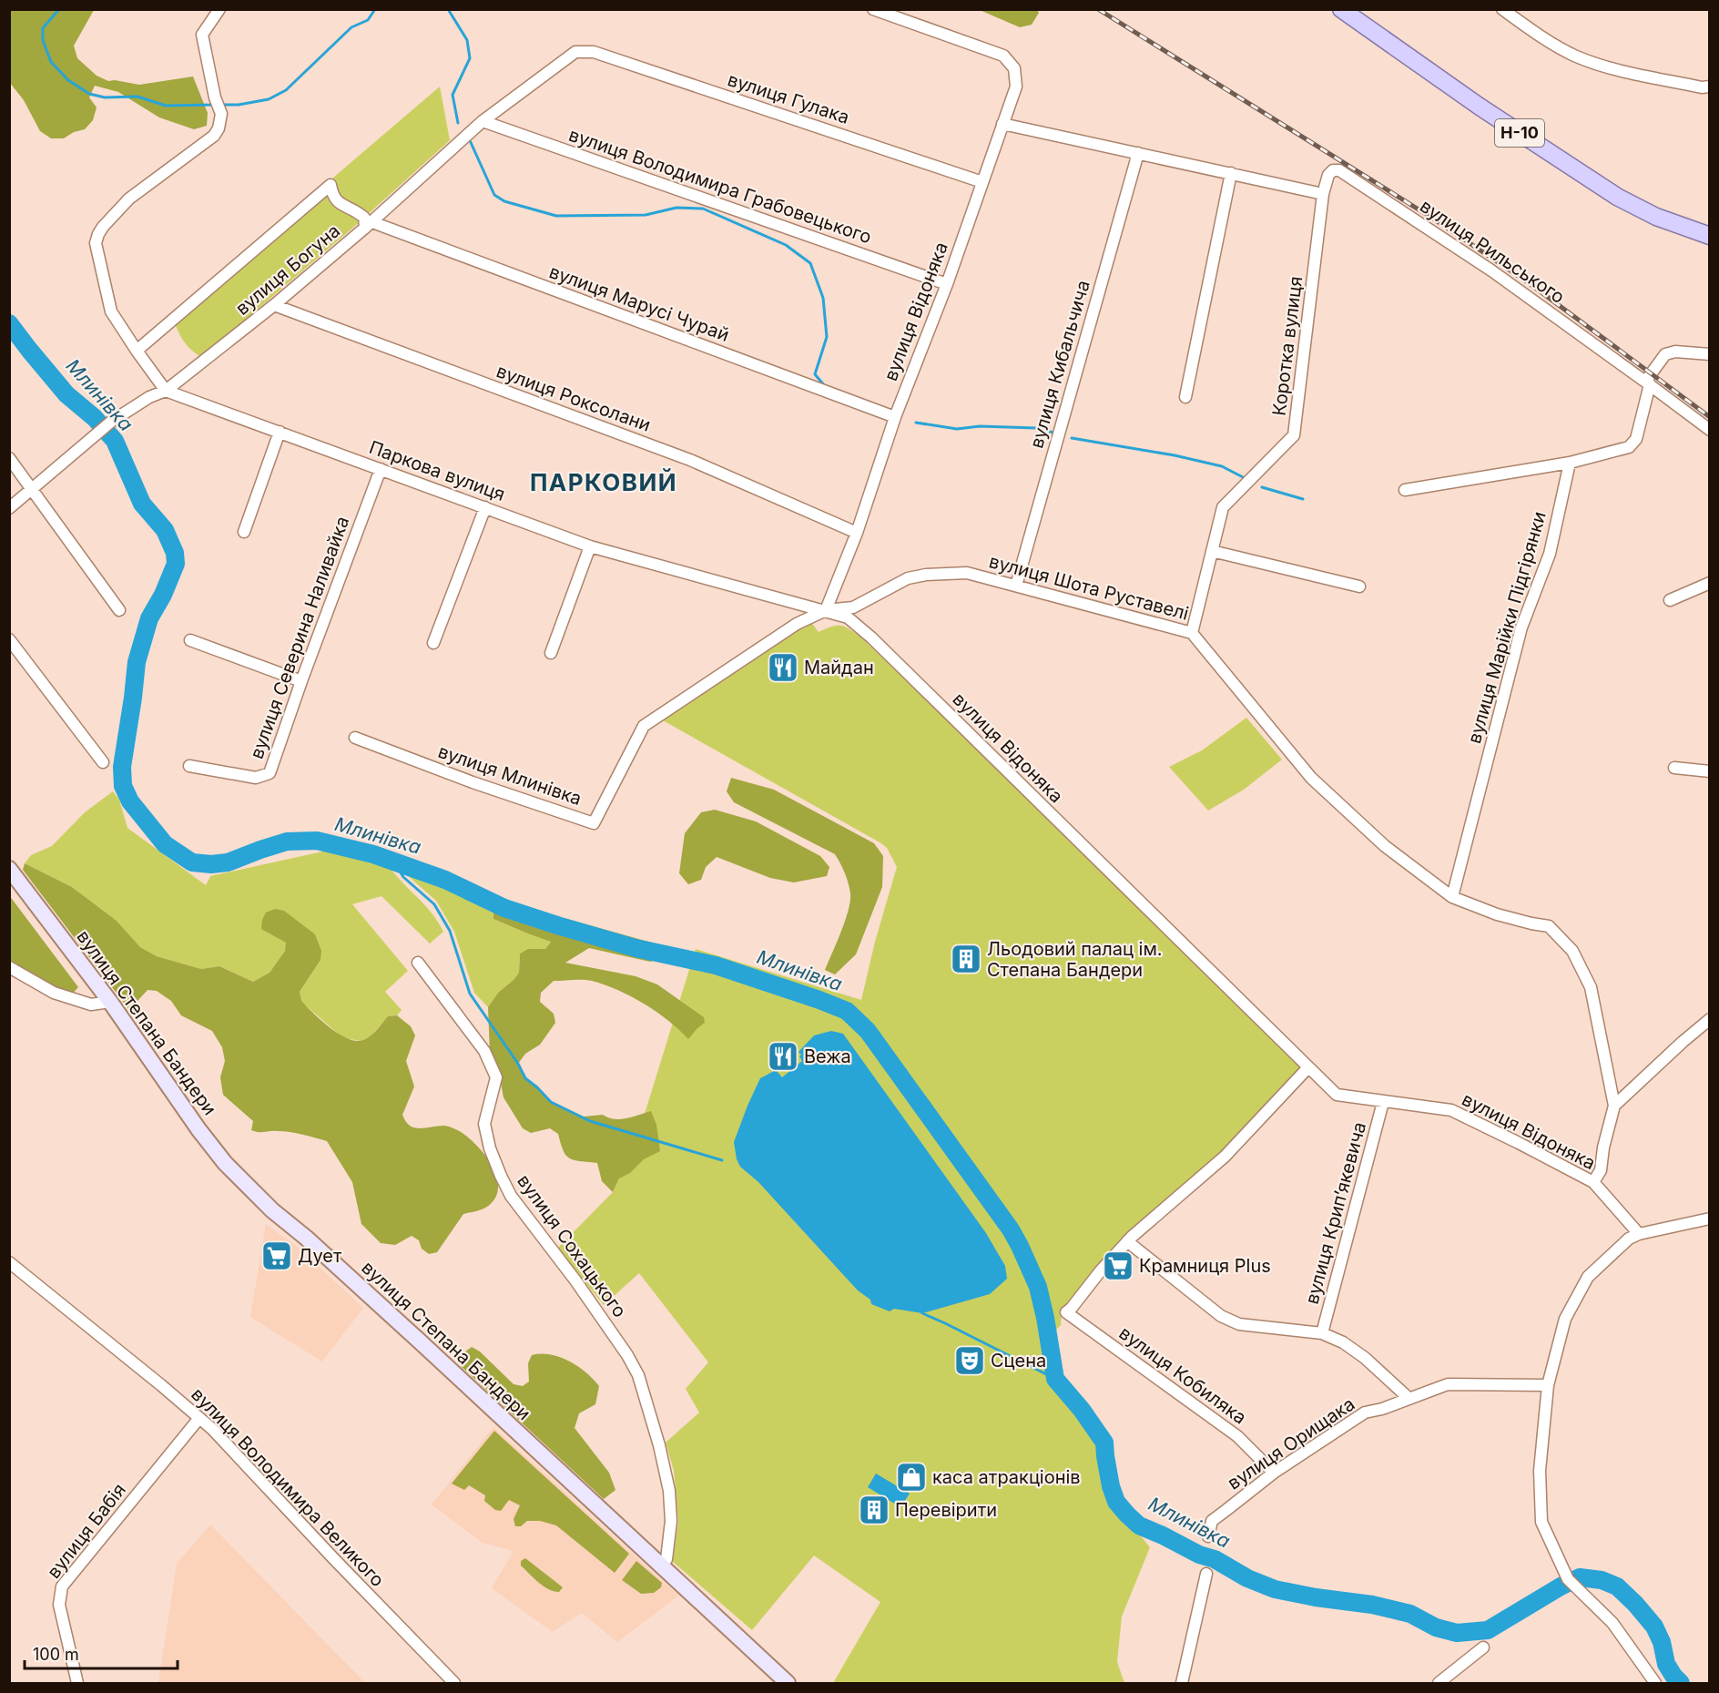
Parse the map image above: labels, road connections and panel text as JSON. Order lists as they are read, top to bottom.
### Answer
{
  "streets": {
    "main road": ["Н-10", "вулиця Степана Бандери"],
    "street": [
      "вулиця Гулака",
      "вулиця Володимира Грабовецького",
      "вулиця Рильського",
      "вулиця Богуна",
      "вулиця Марусі Чурай",
      "вулиця Відоняка",
      "Коротка вулиця",
      "вулиця Кибальчича",
      "вулиця Роксолани",
      "Паркова вулиця",
      "вулиця Шота Руставелі",
      "вулиця Марійки Підгірянки",
      "вулиця Северина Наливайка",
      "вулиця Млинівка",
      "вулиця Крипʼякевича",
      "вулиця Сохацького",
      "вулиця Кобиляка",
      "вулиця Орищака",
      "вулиця Володимира Великого",
      "вулиця Бабія"
    ]
  },
  "crossings": [
    ["вулиця Гулака", "вулиця Богуна"],
    ["вулиця Гулака", "вулиця Відоняка"],
    ["вулиця Володимира Грабовецького", "вулиця Богуна"],
    ["вулиця Володимира Грабовецького", "вулиця Відоняка"],
    ["вулиця Рильського", "Коротка вулиця"],
    ["вулиця Богуна", "вулиця Марусі Чурай"],
    ["вулиця Богуна", "вулиця Роксолани"],
    ["вулиця Богуна", "Паркова вулиця"],
    ["вулиця Марусі Чурай", "вулиця Відоняка"],
    ["вулиця Відоняка", "вулиця Роксолани"],
    ["вулиця Відоняка", "Паркова вулиця"],
    ["вулиця Відоняка", "вулиця Шота Руставелі"],
    ["вулиця Відоняка", "вулиця Млинівка"],
    ["вулиця Відоняка", "вулиця Крипʼякевича"],
    ["Коротка вулиця", "вулиця Шота Руставелі"],
    ["вулиця Кибальчича", "вулиця Шота Руставелі"],
    ["Паркова вулиця", "вулиця Шота Руставелі"],
    ["Паркова вулиця", "вулиця Северина Наливайка"],
    ["Паркова вулиця", "вулиця Млинівка"],
    ["вулиця Шота Руставелі", "вулиця Марійки Підгірянки"],
    ["вулиця Шота Руставелі", "вулиця Млинівка"],
    ["вулиця Степана Бандери", "вулиця Сохацького"],
    ["вулиця Кобиляка", "вулиця Орищака"],
    ["вулиця Володимира Великого", "вулиця Бабія"]
  ],
  "districts": ["ПАРКОВИЙ"],
  "water": ["Млинівка"],
  "places": {
    "restaurant": ["Майдан", "Вежа"],
    "building": ["Льодовий палац ім. Степана Бандери", "Перевірити"],
    "supermarket": ["Дует", "Крамниця Plus"],
    "theatre": ["Сцена"],
    "shop": ["каса атракціонів"]
  },
  "scale_bar": "100 m"
}
